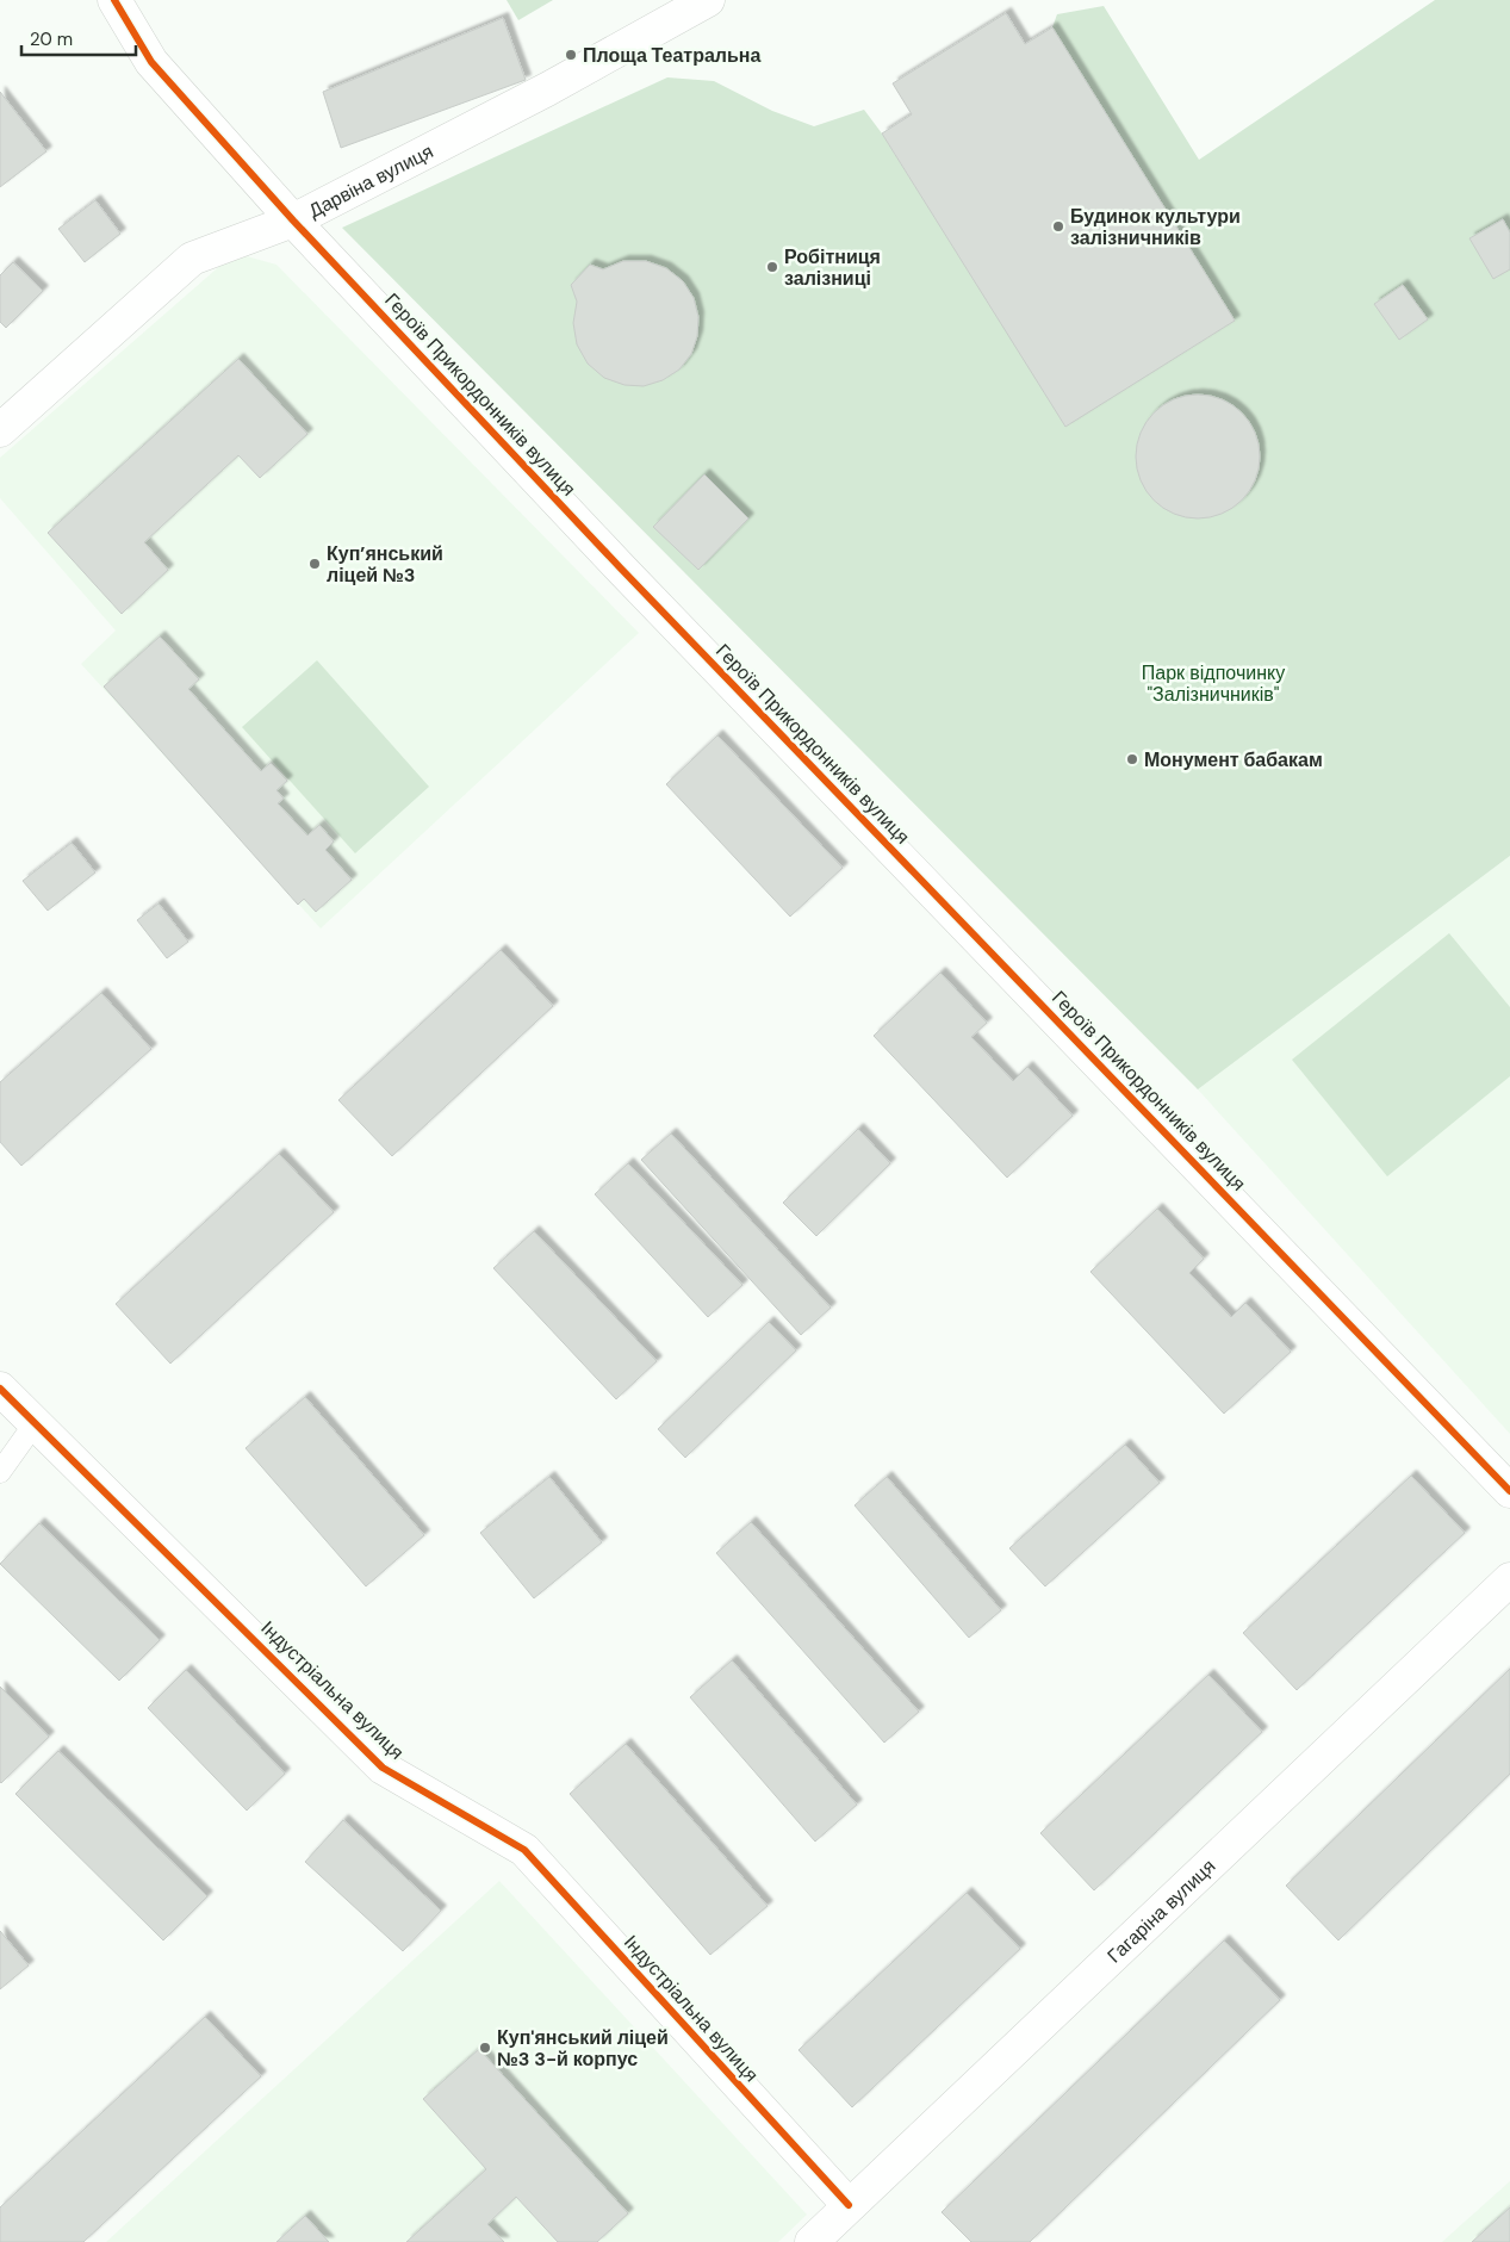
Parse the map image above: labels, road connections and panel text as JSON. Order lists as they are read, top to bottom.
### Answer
{
  "streets": {
    "street": [
      "Дарвіна вулиця",
      "Героїв Прикордонників вулиця",
      "Індустріальна вулиця",
      "Гагаріна вулиця"
    ]
  },
  "crossings": [
    ["Дарвіна вулиця", "Героїв Прикордонників вулиця"],
    ["Індустріальна вулиця", "Гагаріна вулиця"]
  ],
  "parks": ["Парк відпочинку \"Залізничників\""],
  "places": [
    "Площа Театральна",
    "Будинок культури залізничників",
    "Робітниця залізниці",
    "Куп’янський ліцей №3",
    "Монумент бабакам",
    "Куп'янський ліцей №3 3-й корпус"
  ],
  "scale_bar": "20 m"
}
